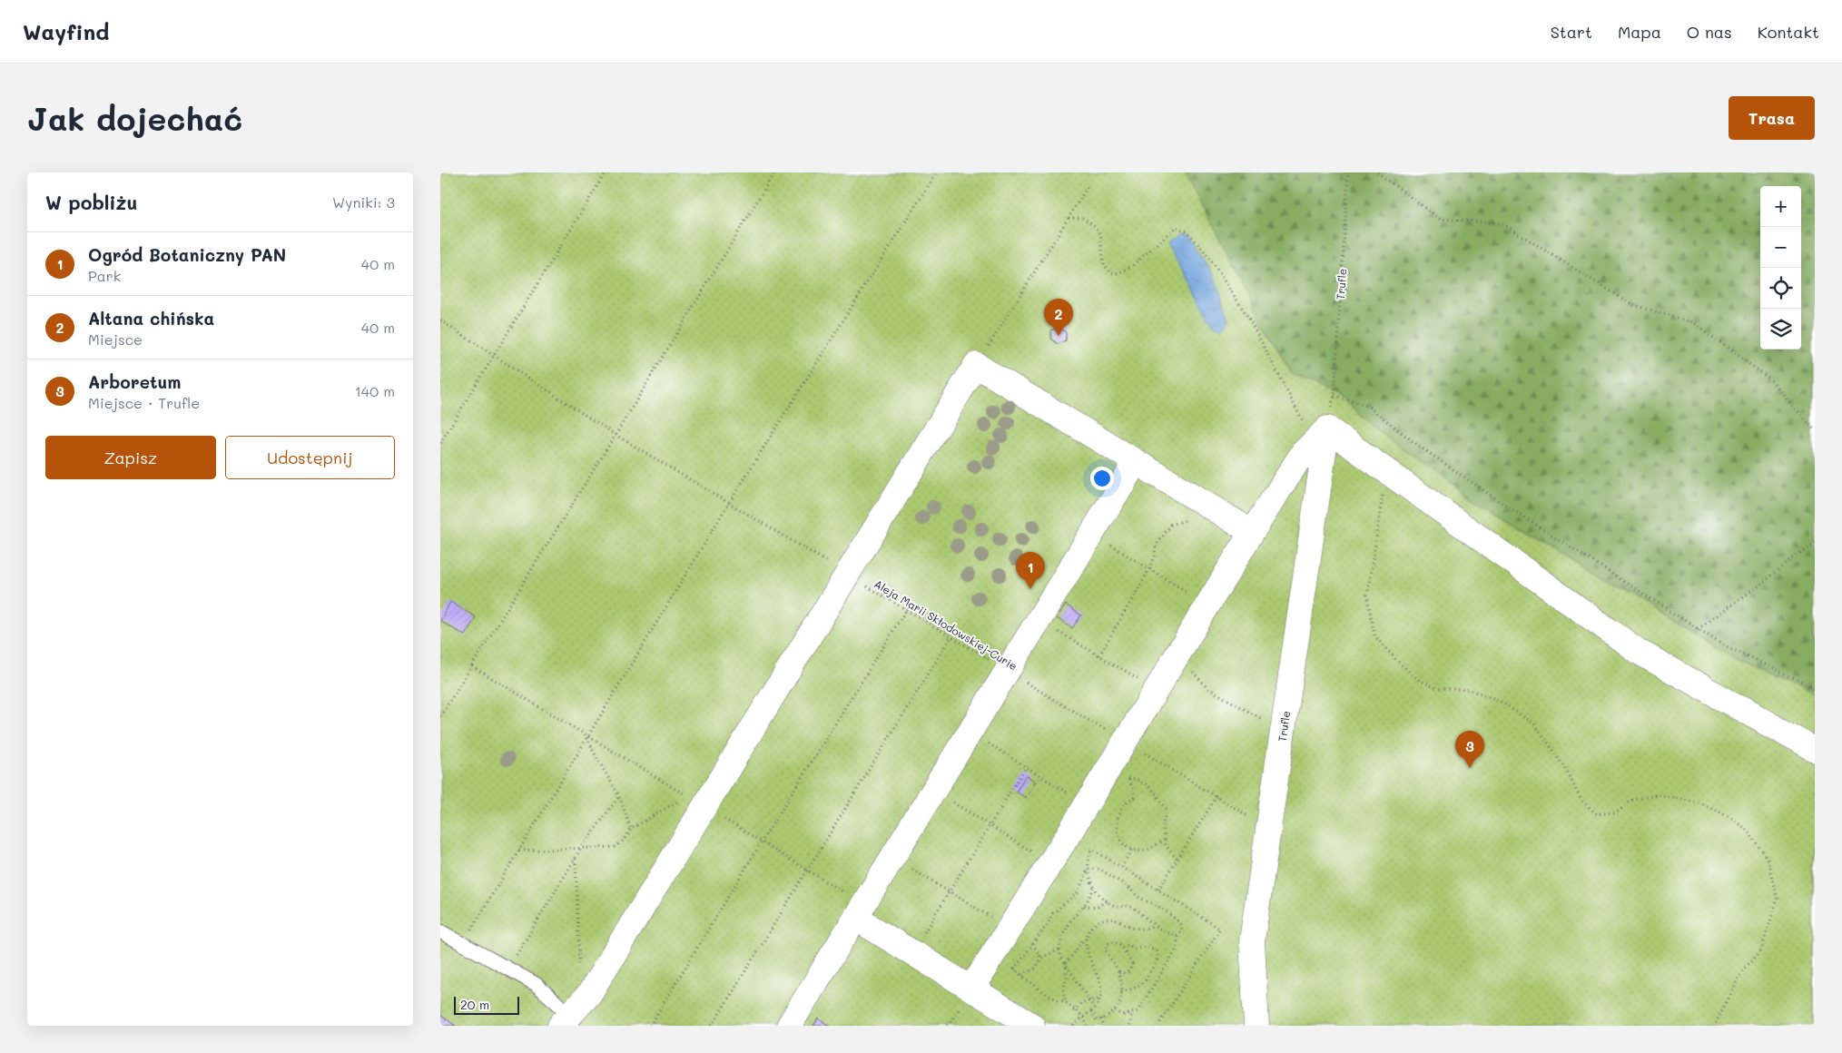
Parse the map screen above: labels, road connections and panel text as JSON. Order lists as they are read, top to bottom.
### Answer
{
  "streets": {
    "street": ["Trufle"],
    "path": ["Aleja Marii Skłodowskiej-Curie"]
  },
  "crossings": [
    ["Trufle", "Aleja Marii Skłodowskiej-Curie"]
  ],
  "scale_bar": "20 m",
  "page": {
    "header": "Wayfind",
    "nav": [
      "Start",
      "Mapa",
      "O nas",
      "Kontakt"
    ],
    "buttons": [
      "Trasa",
      ["Zapisz", "Udostępnij"]
    ],
    "title": "Jak dojechać",
    "heading": ["W pobliżu", "Wyniki: 3"],
    "map_buttons": ["+", "−"],
    "list": [
      {
        "mark": "1",
        "name": "Ogród Botaniczny PAN",
        "note": "Park",
        "value": "40 m"
      },
      {
        "mark": "2",
        "name": "Altana chińska",
        "note": "Miejsce",
        "value": "40 m"
      },
      {
        "mark": "3",
        "name": "Arboretum",
        "note": "Miejsce · Trufle",
        "value": "140 m"
      }
    ],
    "pins": ["2", "1", "3"],
    "scale": "20 m"
  }
}
